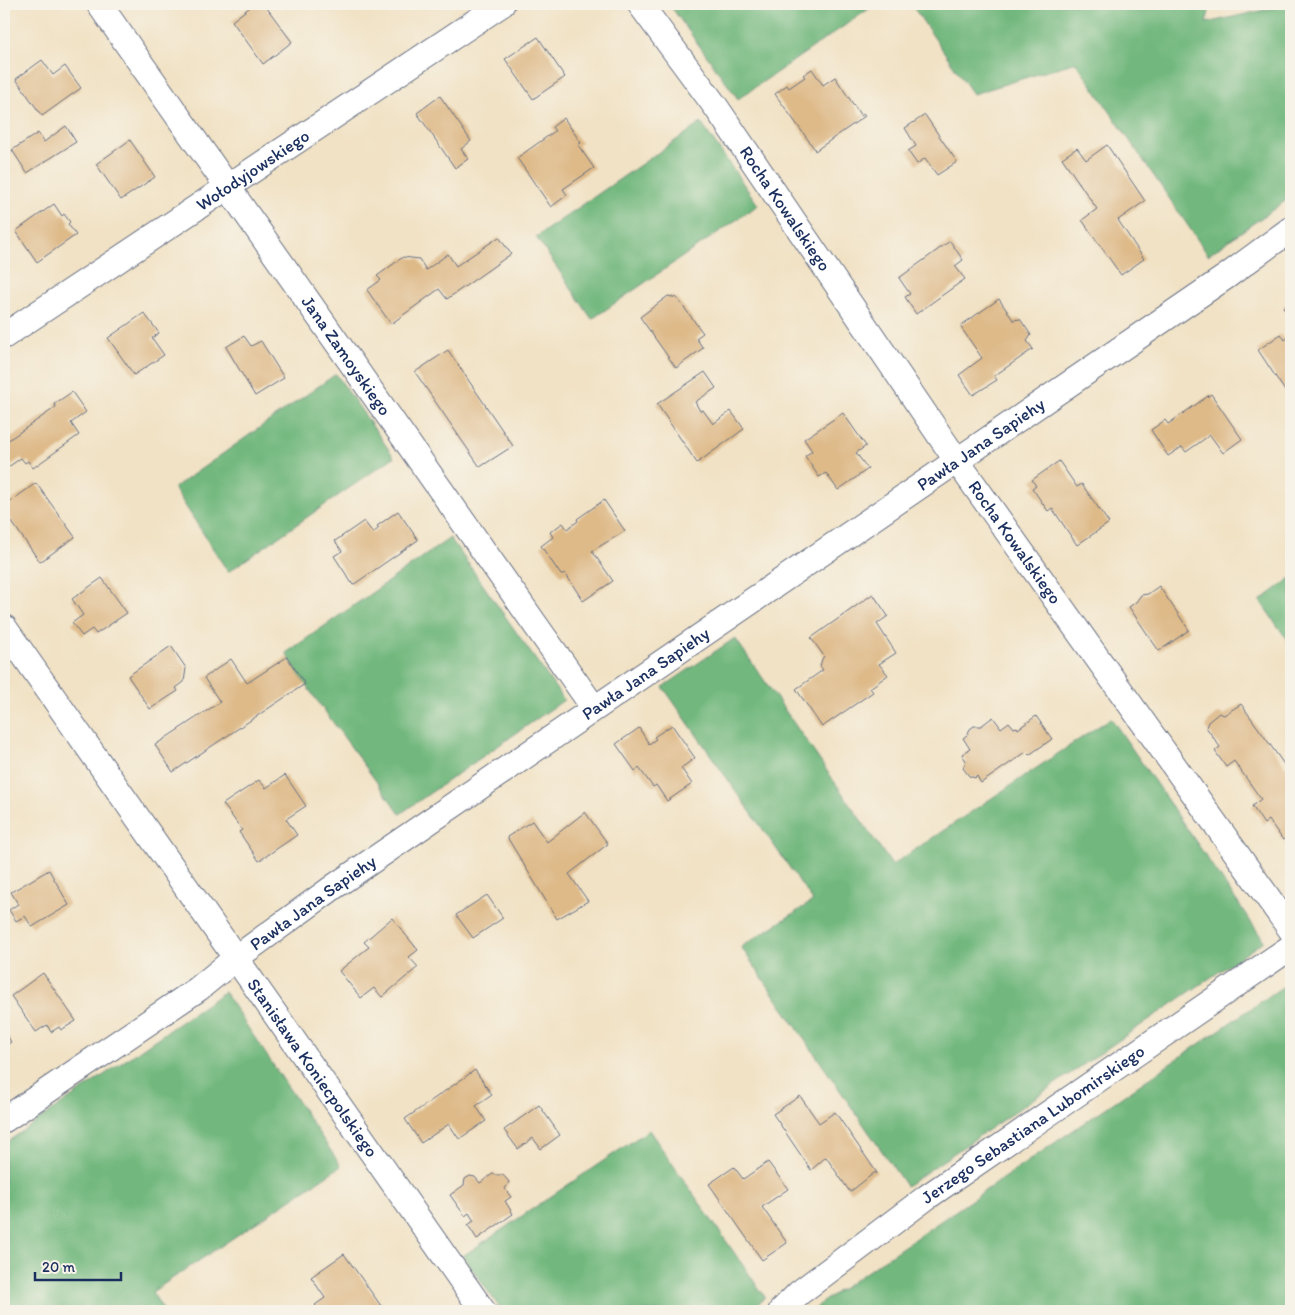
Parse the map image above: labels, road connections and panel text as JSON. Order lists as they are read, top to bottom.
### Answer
{
  "streets": {
    "street": [
      "Wołodyjowskiego",
      "Rocha Kowalskiego",
      "Jana Zamoyskiego",
      "Pawła Jana Sapiehy",
      "Stanisława Koniecpolskiego",
      "Jerzego Sebastiana Lubomirskiego"
    ]
  },
  "crossings": [
    ["Wołodyjowskiego", "Jana Zamoyskiego"],
    ["Rocha Kowalskiego", "Pawła Jana Sapiehy"],
    ["Jana Zamoyskiego", "Pawła Jana Sapiehy"],
    ["Pawła Jana Sapiehy", "Stanisława Koniecpolskiego"]
  ],
  "scale_bar": "20 m"
}
